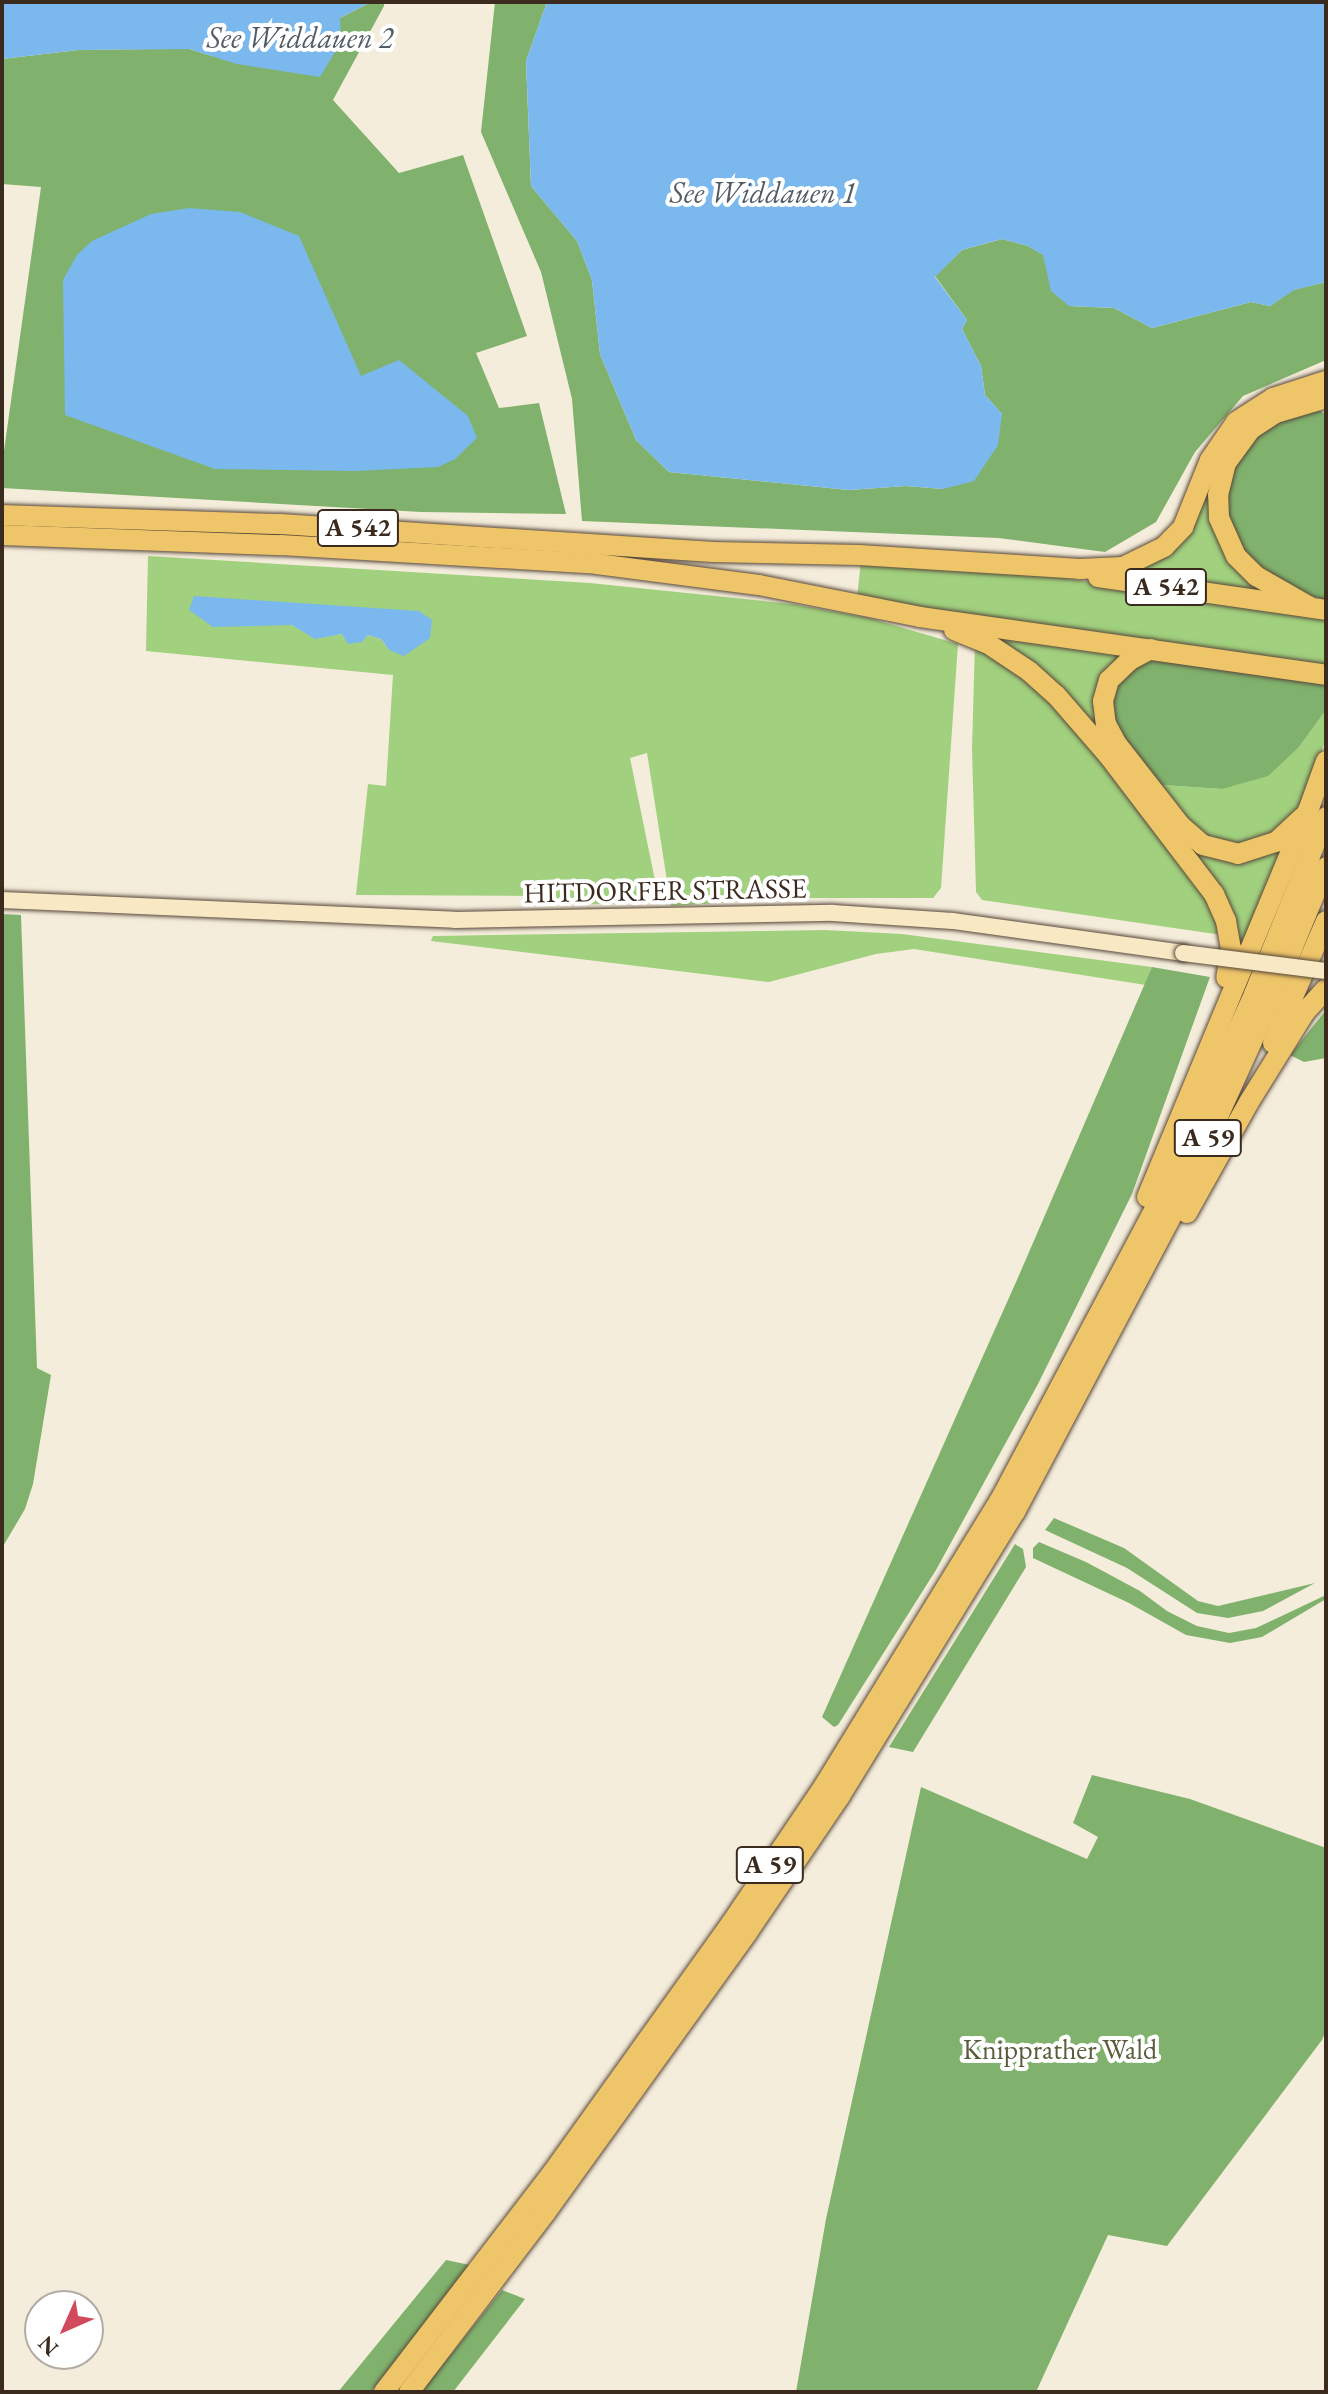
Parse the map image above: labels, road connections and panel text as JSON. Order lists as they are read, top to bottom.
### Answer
{
  "streets": {
    "highway": ["A 542", "A 59"],
    "main road": ["HITDORFER STRASSE"]
  },
  "water": ["See Widdauen 2", "See Widdauen 1"],
  "parks": ["Knipprather Wald"],
  "north": "bottom left"
}
